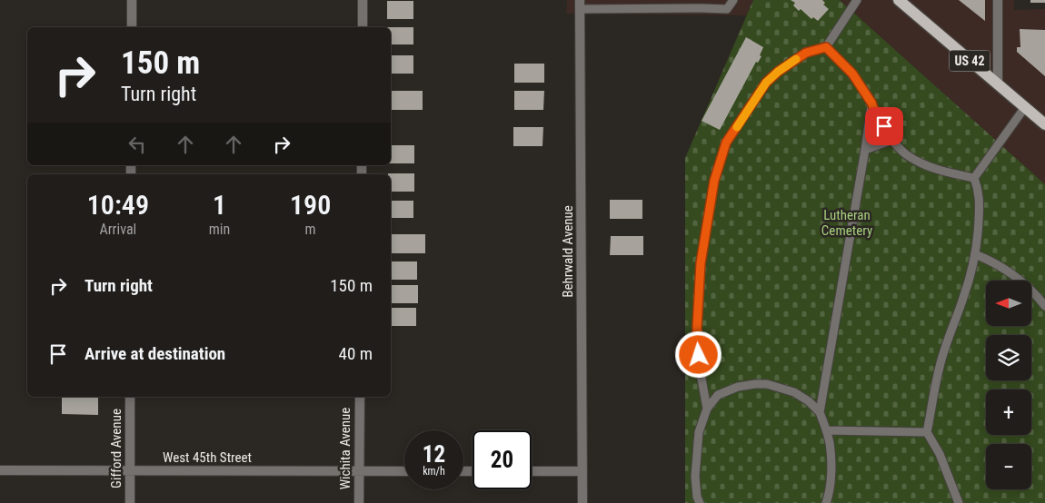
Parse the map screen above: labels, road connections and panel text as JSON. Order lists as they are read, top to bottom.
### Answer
{
  "streets": {
    "main road": ["US 42"],
    "street": [
      "Behrwald Avenue",
      "Gifford Avenue",
      "Wichita Avenue",
      "West 45th Street"
    ]
  },
  "crossings": [
    ["Gifford Avenue", "West 45th Street"],
    ["Wichita Avenue", "West 45th Street"]
  ],
  "parks": ["Lutheran Cemetery"],
  "north": "left",
  "page": {
    "turn": ["150 m", "Turn right"],
    "eta": [
      "10:49",
      "Arrival",
      "1",
      "min",
      "190",
      "m"
    ],
    "list": [
      {
        "name": "Turn right",
        "value": "150 m"
      },
      {
        "name": "Arrive at destination",
        "value": "40 m"
      }
    ],
    "map_buttons": ["+", "−"],
    "speed": "12 km/h",
    "limit": "20"
  }
}
